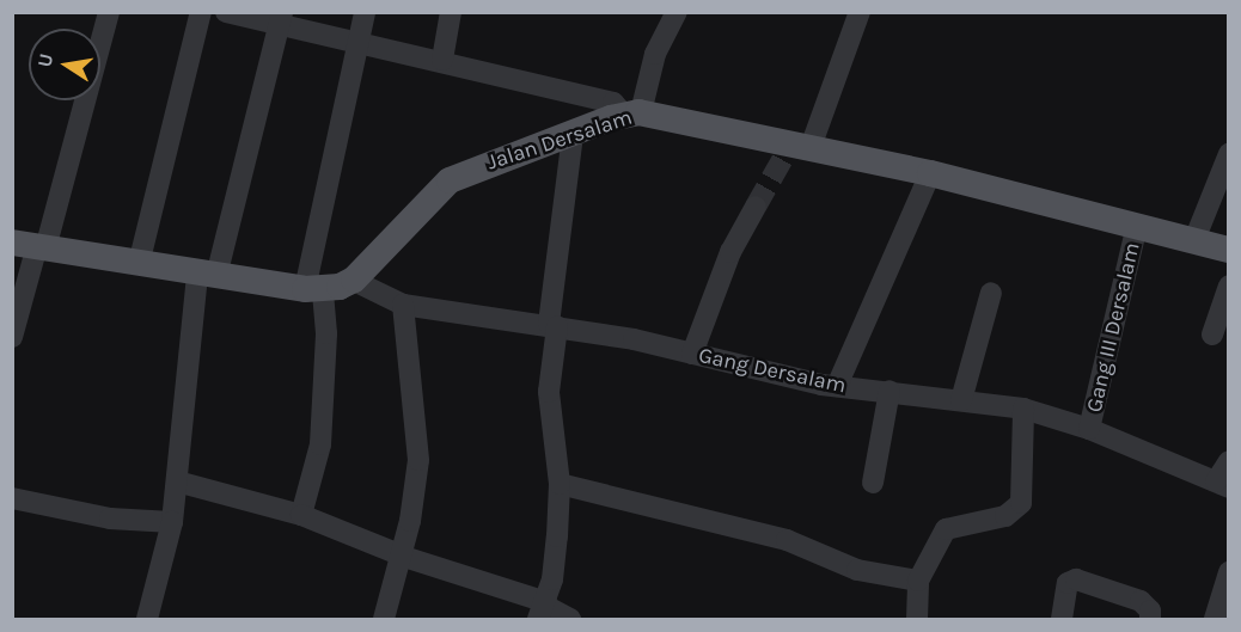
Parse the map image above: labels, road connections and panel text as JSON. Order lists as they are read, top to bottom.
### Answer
{
  "streets": {
    "main road": ["Jalan Dersalam"],
    "street": ["Gang III Dersalam", "Gang Dersalam"]
  },
  "crossings": [
    ["Jalan Dersalam", "Gang III Dersalam"],
    ["Jalan Dersalam", "Gang Dersalam"],
    ["Gang III Dersalam", "Gang Dersalam"]
  ],
  "north": "left"
}
